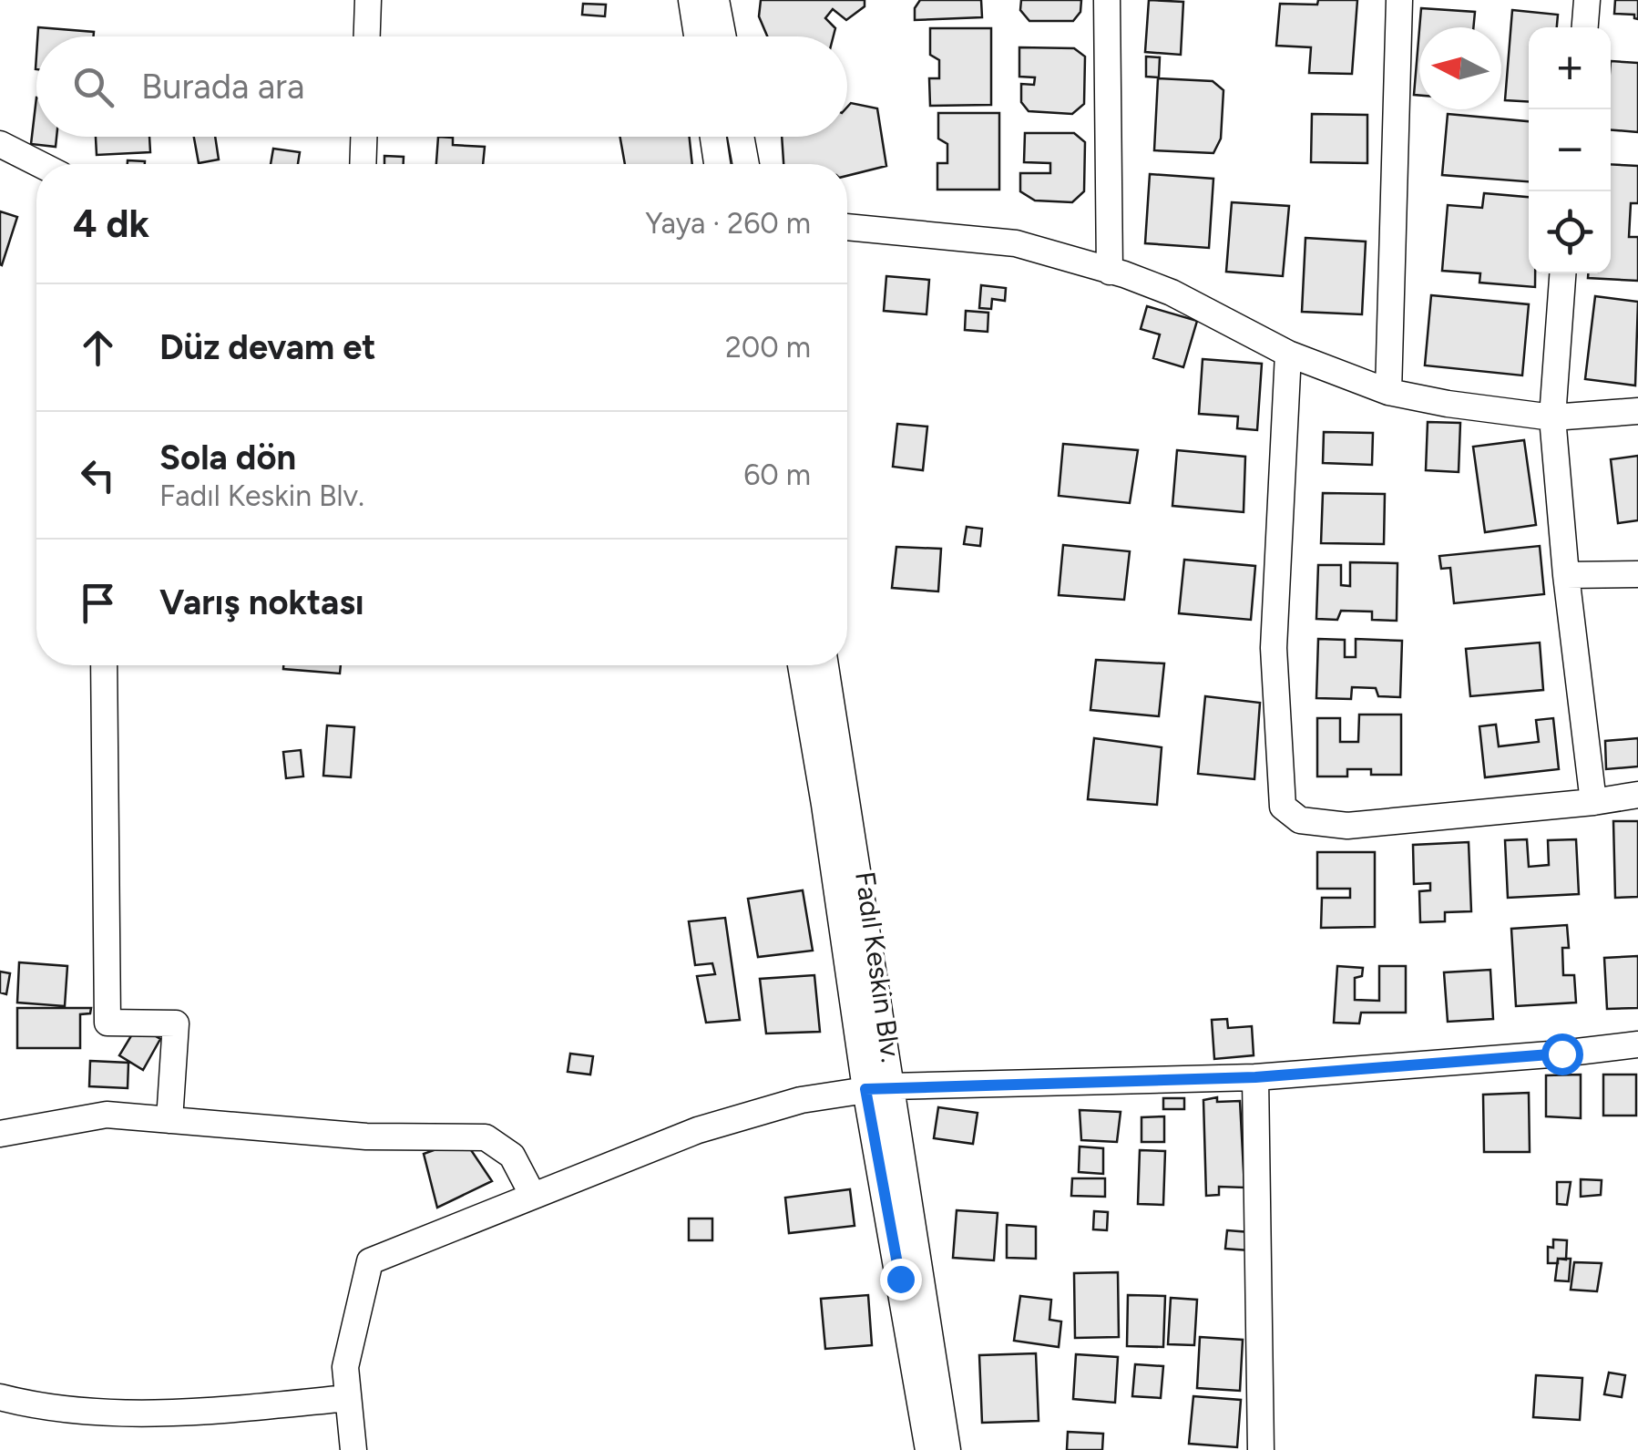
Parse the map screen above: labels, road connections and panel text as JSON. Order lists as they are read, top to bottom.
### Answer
{
  "streets": {
    "street": ["Fadıl Keskin Blv."]
  },
  "north": "left",
  "page": {
    "map_buttons": ["+", "−"],
    "search": "Burada ara",
    "heading": ["4 dk", "Yaya · 260 m"],
    "list": [
      ["Düz devam et", "200 m"],
      ["Sola dön", "Fadıl Keskin Blv.", "60 m"],
      "Varış noktası"
    ]
  }
}
